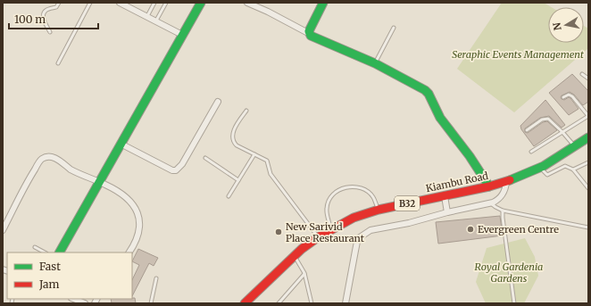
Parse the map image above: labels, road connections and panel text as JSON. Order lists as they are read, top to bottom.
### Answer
{
  "streets": {
    "main road": ["Kiambu Road", "B32"]
  },
  "parks": ["Seraphic Events Management", "Royal Gardenia Gardens"],
  "places": ["Evergreen Centre", "New Sarivid Place Restaurant"],
  "legend": ["Fast", "Jam"],
  "scale_bar": "100 m",
  "north": "left"
}
